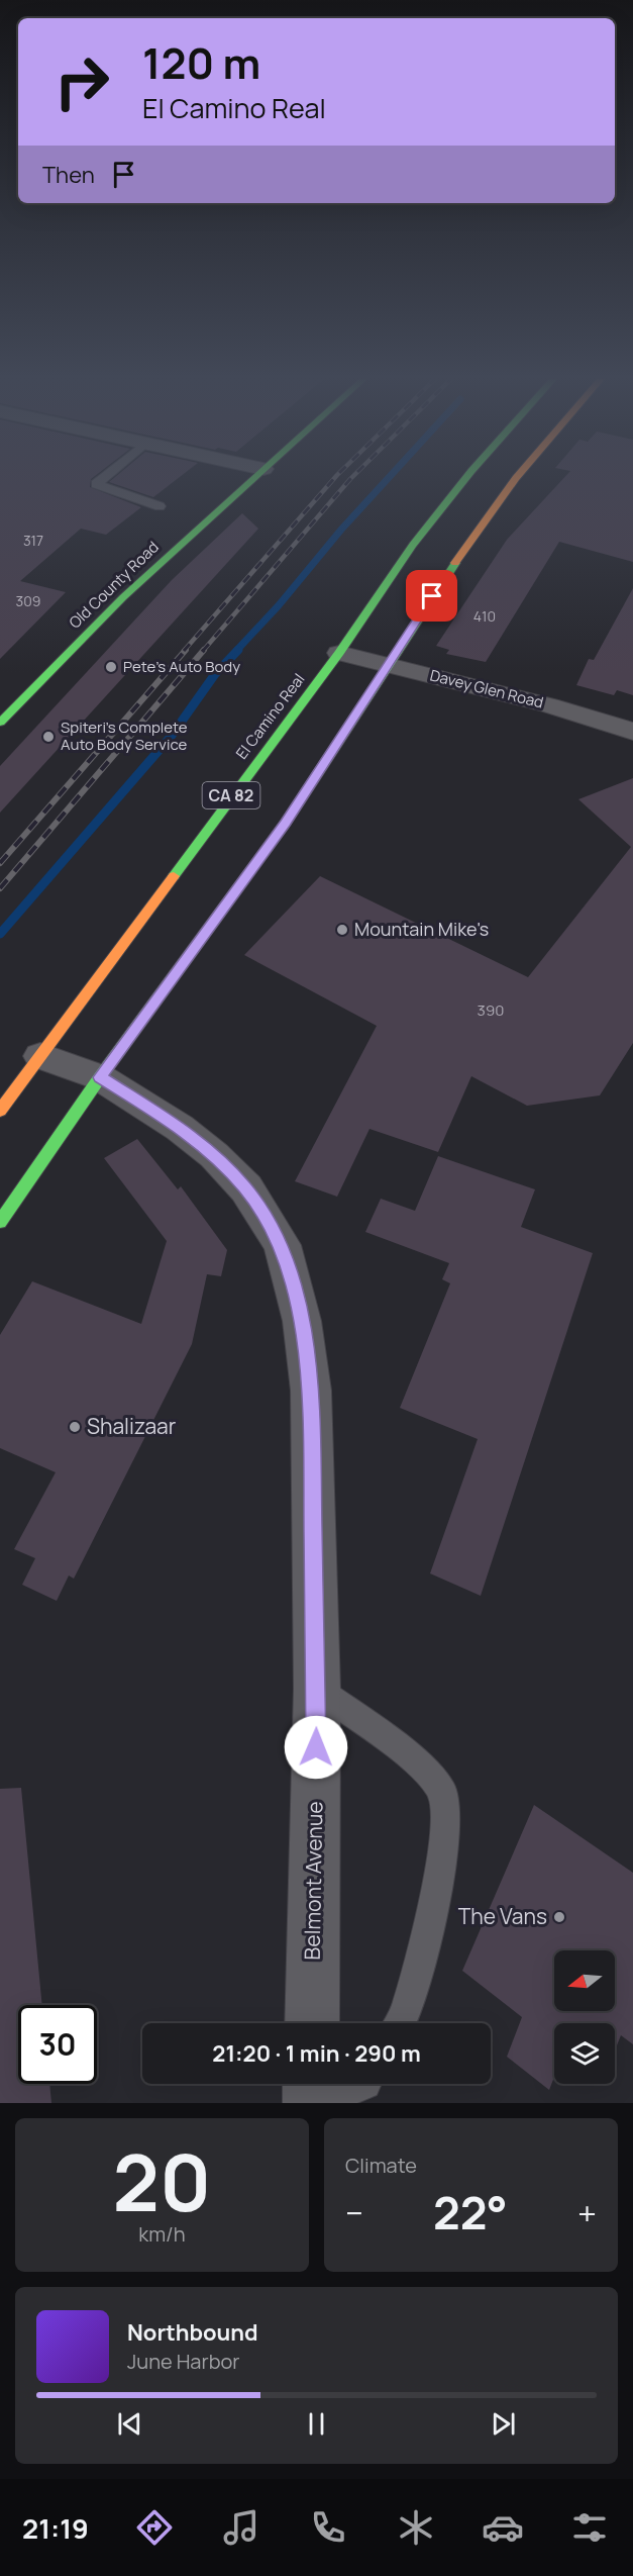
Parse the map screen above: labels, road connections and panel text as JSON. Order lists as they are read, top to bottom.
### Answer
{
  "streets": {
    "main road": ["Old County Road", "El Camino Real", "CA 82"],
    "street": ["Davey Glen Road", "Belmont Avenue"]
  },
  "crossings": [
    ["Davey Glen Road", "El Camino Real"],
    ["El Camino Real", "Belmont Avenue"]
  ],
  "places": [
    "Pete's Auto Body",
    "Spiteri's Complete Auto Body Service",
    "Mountain Mike's",
    "Shalizaar",
    "The Vans"
  ],
  "house_numbers": [
    "317",
    "309",
    "410",
    "390"
  ],
  "north": "left",
  "page": {
    "turn": ["120 m", "El Camino Real"],
    "then": "Then",
    "limit": "30",
    "trip": "21:20 · 1 min · 290 m",
    "tile": [
      ["20", "km/h"],
      "Climate"
    ],
    "heat": ["−", "22°", "+"],
    "song": ["Northbound", "June Harbor"],
    "tabs": "21:19"
  }
}
